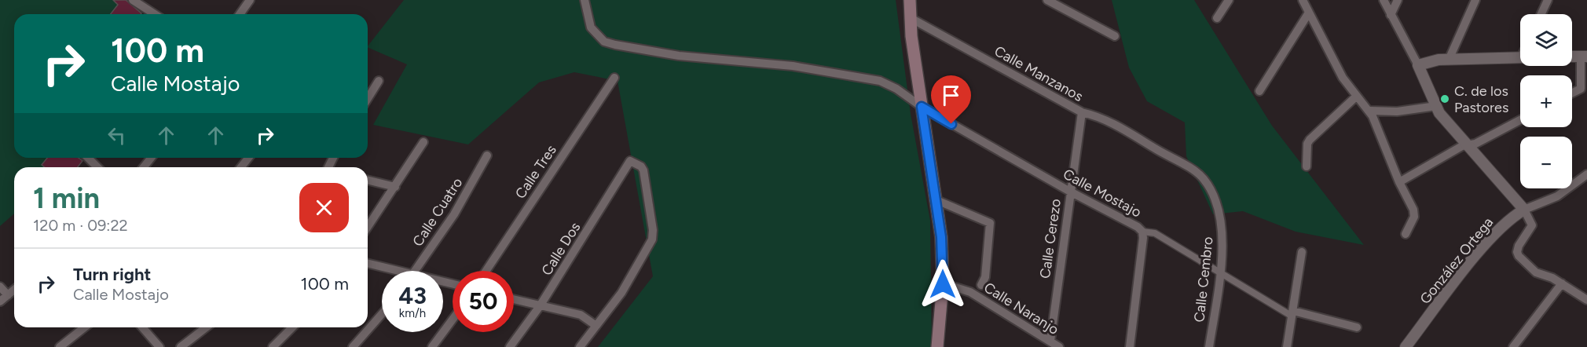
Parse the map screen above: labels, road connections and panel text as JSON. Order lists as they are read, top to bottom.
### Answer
{
  "streets": {
    "street": [
      "Calle Manzanos",
      "Calle Tres",
      "Calle Mostajo",
      "Calle Cuatro",
      "Calle Cerezo",
      "Calle Dos",
      "González Ortega",
      "Calle Cembro",
      "Calle Naranjo"
    ]
  },
  "crossings": [
    ["Calle Manzanos", "Calle Cerezo"],
    ["Calle Manzanos", "Calle Cembro"],
    ["Calle Mostajo", "Calle Cerezo"],
    ["Calle Mostajo", "Calle Cembro"],
    ["Calle Cerezo", "Calle Naranjo"]
  ],
  "places": ["C. de los Pastores"],
  "page": {
    "map_buttons": ["+", "−"],
    "turn": ["100 m", "Calle Mostajo"],
    "heading": ["1 min", "120 m · 09:22"],
    "list": [
      {
        "name": "Turn right",
        "note": "Calle Mostajo",
        "value": "100 m"
      }
    ],
    "speed": "43 km/h",
    "limit": "50"
  }
}
